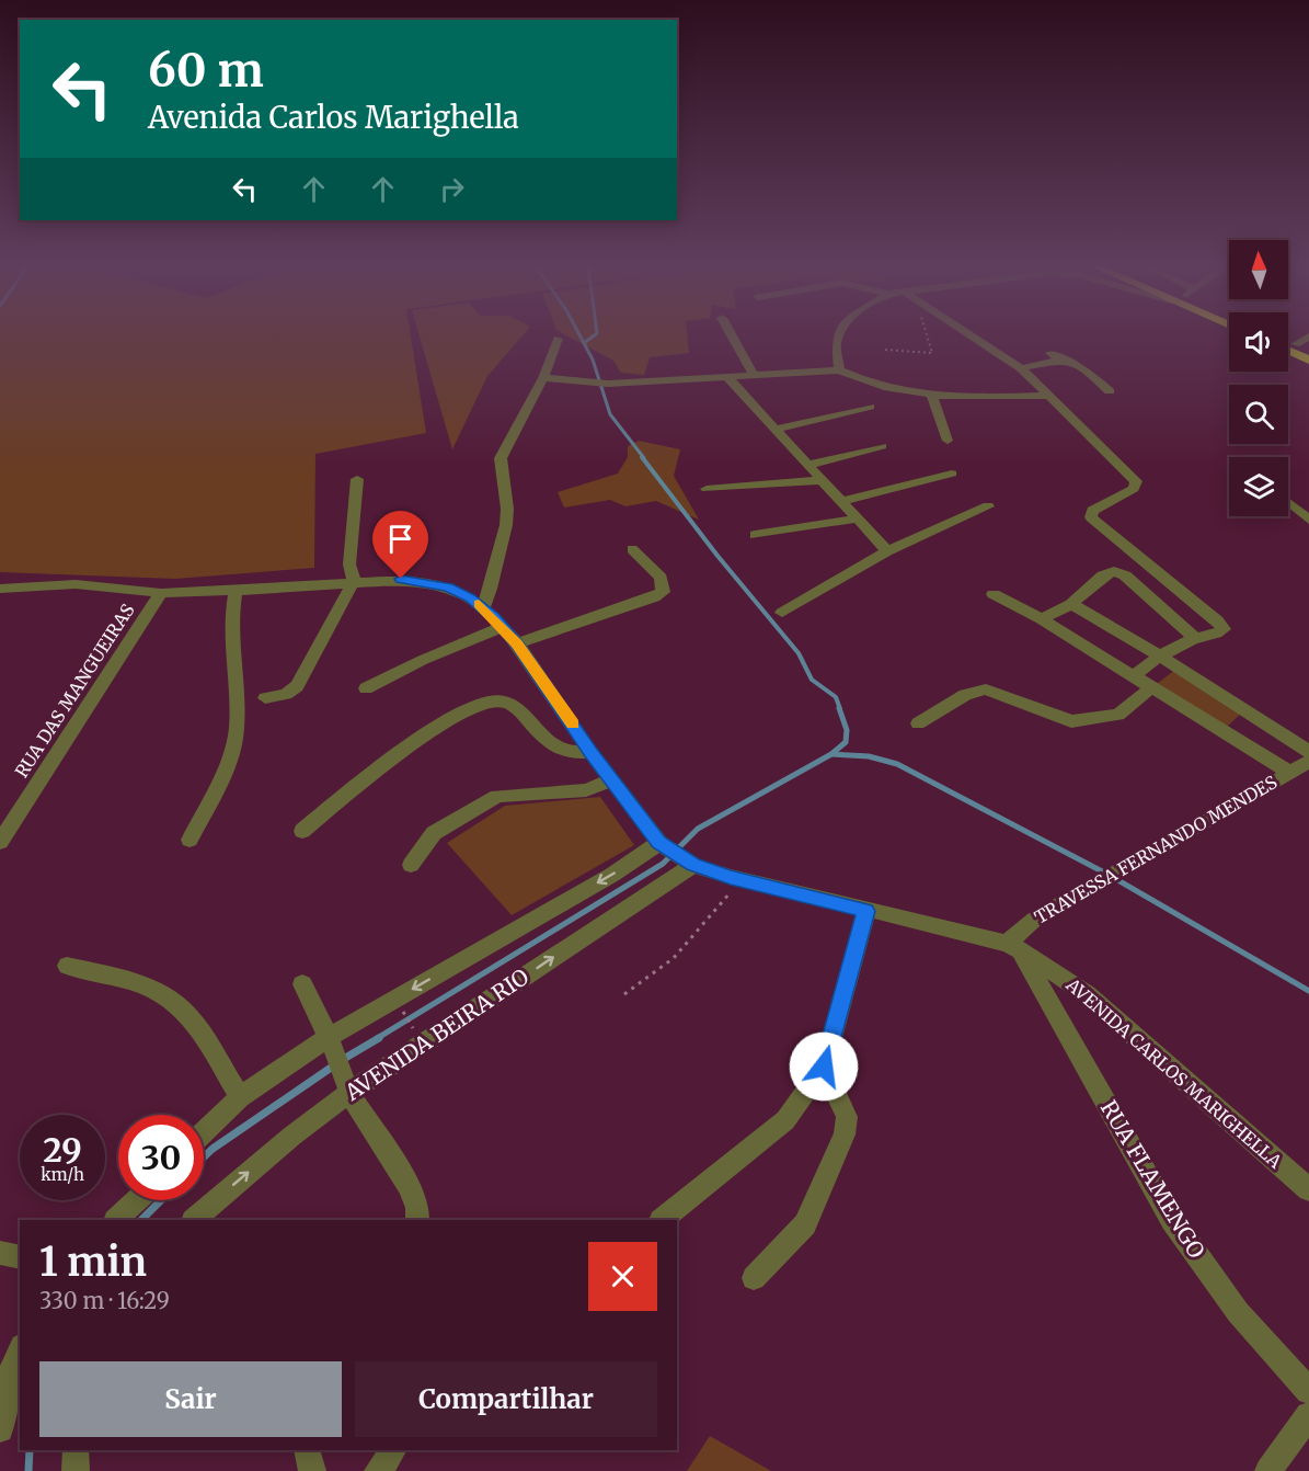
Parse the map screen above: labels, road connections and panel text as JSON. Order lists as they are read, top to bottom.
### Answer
{
  "streets": {
    "street": [
      "RUA DAS MANGUEIRAS",
      "TRAVESSA FERNANDO MENDES",
      "AVENIDA BEIRA RIO",
      "AVENIDA CARLOS MARIGHELLA",
      "RUA FLAMENGO"
    ]
  },
  "crossings": [
    ["TRAVESSA FERNANDO MENDES", "AVENIDA CARLOS MARIGHELLA"],
    ["TRAVESSA FERNANDO MENDES", "RUA FLAMENGO"],
    ["AVENIDA BEIRA RIO", "AVENIDA CARLOS MARIGHELLA"],
    ["AVENIDA CARLOS MARIGHELLA", "RUA FLAMENGO"]
  ],
  "north": "top",
  "page": {
    "turn": ["60 m", "Avenida Carlos Marighella"],
    "speed": "29 km/h",
    "limit": "30",
    "heading": ["1 min", "330 m · 16:29"],
    "buttons": ["Sair", "Compartilhar"]
  }
}
